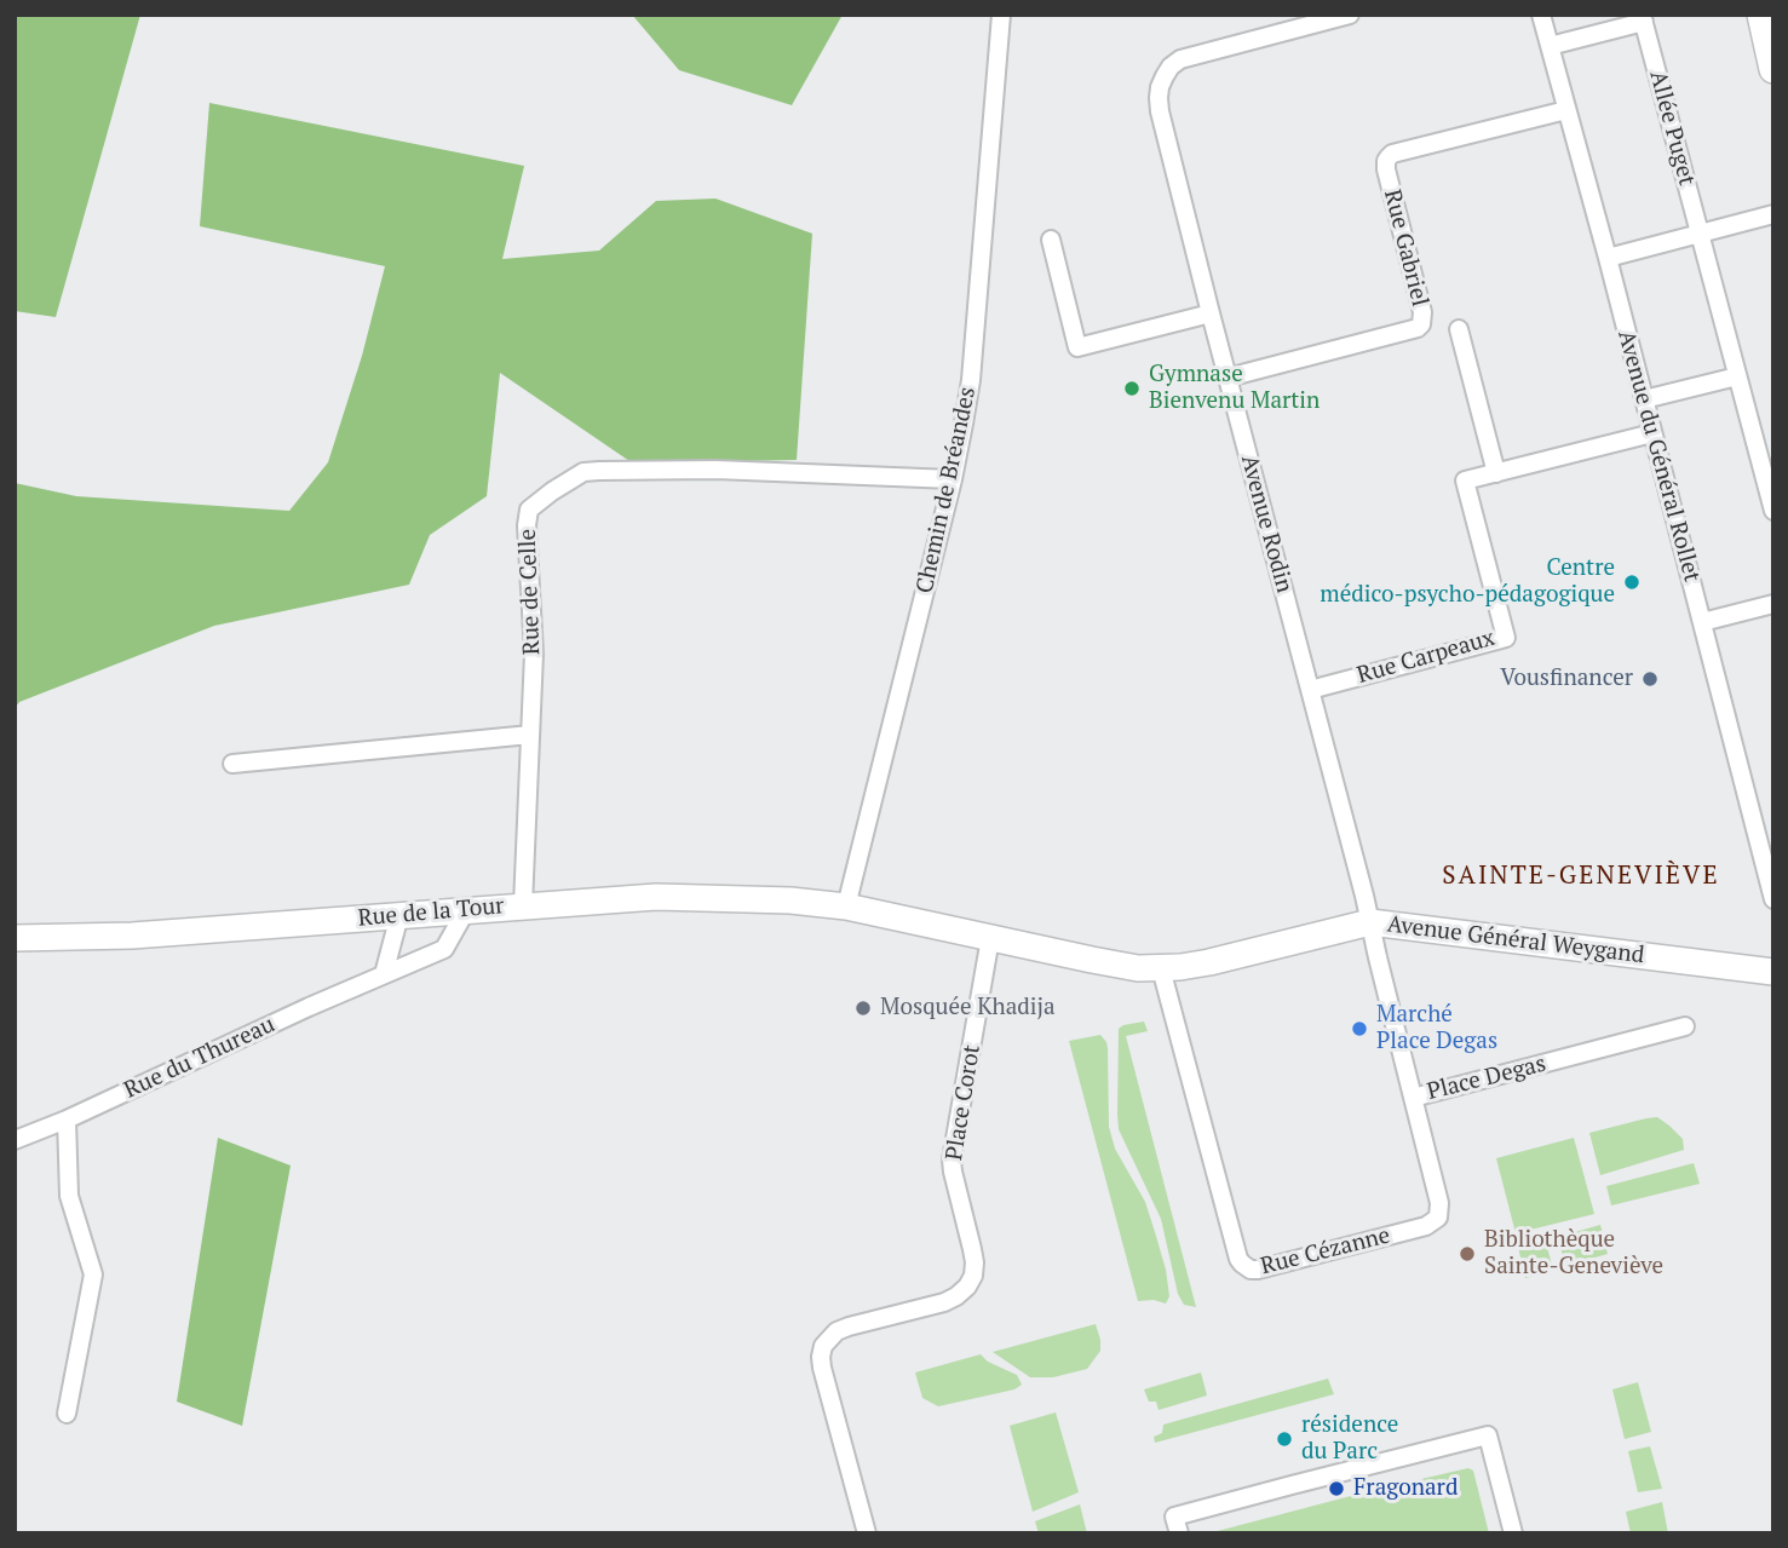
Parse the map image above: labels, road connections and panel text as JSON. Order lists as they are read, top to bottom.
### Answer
{
  "streets": {
    "street": [
      "Allée Puget",
      "Rue Gabriel",
      "Avenue du Général Rollet",
      "Chemin de Bréandes",
      "Avenue Rodin",
      "Rue de Celle",
      "Rue Carpeaux",
      "Rue de la Tour",
      "Avenue Général Weygand",
      "Rue du Thureau",
      "Place Degas",
      "Place Corot",
      "Rue Cézanne"
    ]
  },
  "crossings": [
    ["Allée Puget", "Avenue du Général Rollet"],
    ["Rue Gabriel", "Avenue du Général Rollet"],
    ["Rue Gabriel", "Avenue Rodin"],
    ["Avenue du Général Rollet", "Rue Carpeaux"],
    ["Chemin de Bréandes", "Rue de Celle"],
    ["Chemin de Bréandes", "Rue de la Tour"],
    ["Avenue Rodin", "Rue Carpeaux"],
    ["Avenue Rodin", "Avenue Général Weygand"],
    ["Avenue Rodin", "Place Degas"],
    ["Rue de Celle", "Rue de la Tour"],
    ["Rue de la Tour", "Avenue Général Weygand"],
    ["Rue de la Tour", "Rue du Thureau"],
    ["Rue de la Tour", "Place Corot"],
    ["Avenue Général Weygand", "Place Degas"],
    ["Avenue Général Weygand", "Place Corot"],
    ["Avenue Général Weygand", "Rue Cézanne"],
    ["Place Degas", "Rue Cézanne"]
  ],
  "districts": ["SAINTE-GENEVIÈVE"],
  "places": [
    "Gymnase Bienvenu Martin",
    "Centre médico-psycho-pédagogique",
    "Vousfinancer",
    "Mosquée Khadija",
    "Marché Place Degas",
    "Bibliothèque Sainte-Geneviève",
    "résidence du Parc",
    "Fragonard"
  ]
}
